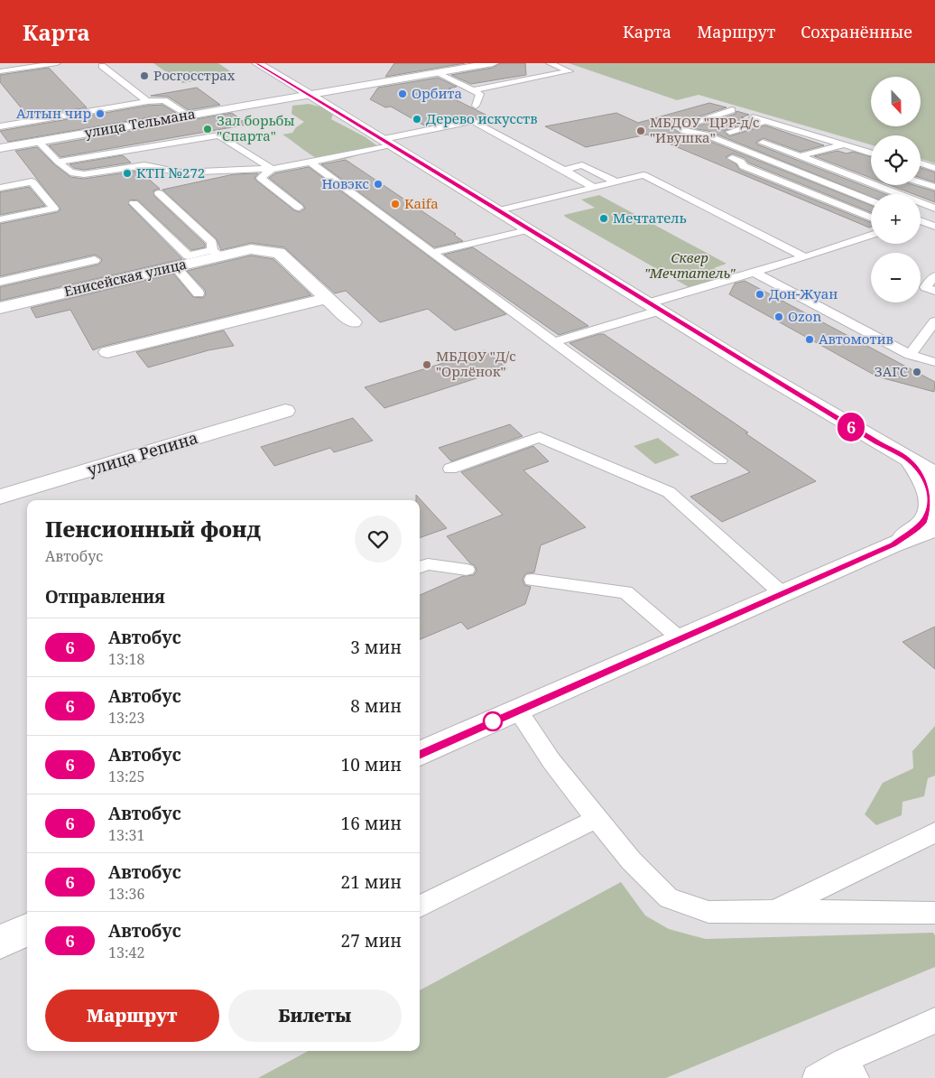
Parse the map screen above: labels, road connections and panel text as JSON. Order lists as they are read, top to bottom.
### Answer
{
  "streets": {
    "main road": ["улица Тельмана", "Енисейская улица", "улица Репина"]
  },
  "parks": ["Сквер \"Мечтатель\""],
  "places": [
    "Росгосстрах",
    "Орбита",
    "Алтын чир",
    "Дерево искусств",
    "Зал борьбы \"Спарта\"",
    "МБДОУ \"ЦРР-д/с \"Ивушка\"",
    "КТП №272",
    "Новэкс",
    "Kaifa",
    "Мечтатель",
    "Дон-Жуан",
    "Ozon",
    "Автомотив",
    "МБДОУ \"Д/с \"Орлёнок\"",
    "ЗАГС"
  ],
  "lines": ["bus line 6"],
  "north": "bottom",
  "page": {
    "header": "Карта",
    "nav": ["Карта", "Маршрут", "Сохранённые"],
    "on_map": "6",
    "map_buttons": ["+", "−"],
    "heading": [
      ["Пенсионный фонд", "Автобус"],
      "Отправления"
    ],
    "list": [
      {
        "mark": "6",
        "name": "Автобус",
        "note": "13:18",
        "value": "3 мин"
      },
      {
        "mark": "6",
        "name": "Автобус",
        "note": "13:23",
        "value": "8 мин"
      },
      {
        "mark": "6",
        "name": "Автобус",
        "note": "13:25",
        "value": "10 мин"
      },
      {
        "mark": "6",
        "name": "Автобус",
        "note": "13:31",
        "value": "16 мин"
      },
      {
        "mark": "6",
        "name": "Автобус",
        "note": "13:36",
        "value": "21 мин"
      },
      {
        "mark": "6",
        "name": "Автобус",
        "note": "13:42",
        "value": "27 мин"
      }
    ],
    "buttons": ["Маршрут", "Билеты"]
  }
}
